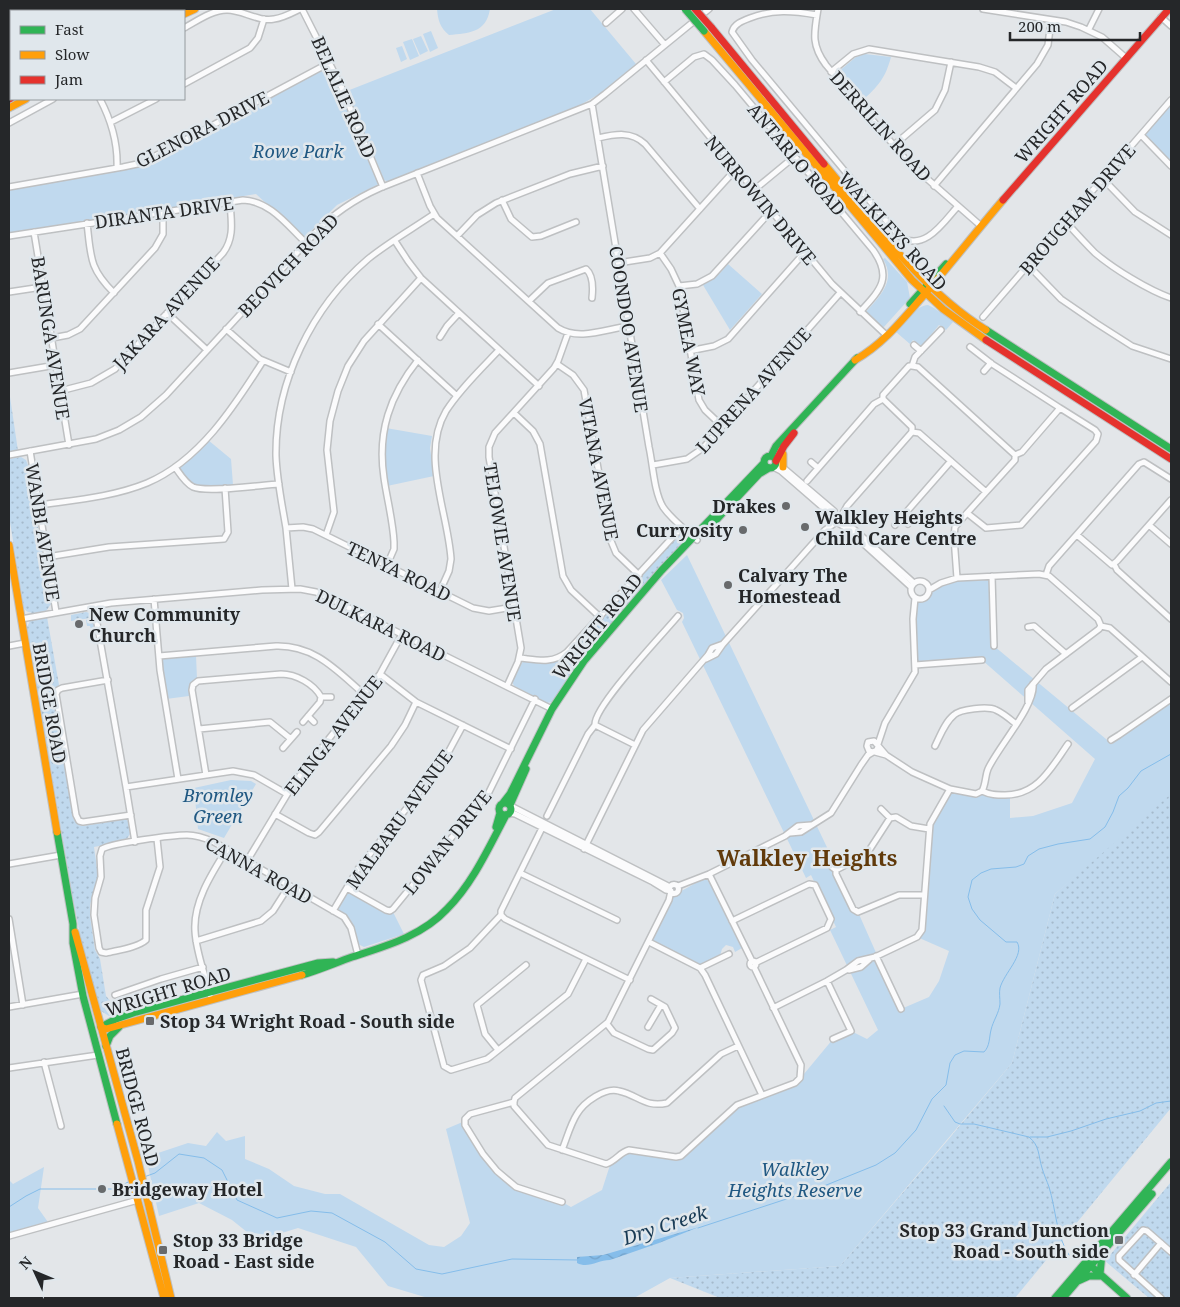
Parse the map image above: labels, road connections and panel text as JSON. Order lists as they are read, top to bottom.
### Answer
{
  "streets": {
    "main road": ["WRIGHT ROAD", "WALKLEYS ROAD", "BRIDGE ROAD"],
    "street": [
      "BELALIE ROAD",
      "DERRILIN ROAD",
      "GLENORA DRIVE",
      "ANTARLO ROAD",
      "NURROWIN DRIVE",
      "BROUGHAM DRIVE",
      "DIRANTA DRIVE",
      "BEOVICH ROAD",
      "JAKARA AVENUE",
      "COONDOO AVENUE",
      "BARUNGA AVENUE",
      "GYMEA WAY",
      "LUPRENA AVENUE",
      "VITANA AVENUE",
      "WANBI AVENUE",
      "TELOWIE AVENUE",
      "TENYA ROAD",
      "DULKARA ROAD",
      "ELINGA AVENUE",
      "MALBARU AVENUE",
      "LOWAN DRIVE",
      "CANNA ROAD"
    ]
  },
  "crossings": [
    ["BELALIE ROAD", "GLENORA DRIVE"],
    ["BELALIE ROAD", "BEOVICH ROAD"],
    ["WRIGHT ROAD", "DERRILIN ROAD"],
    ["WRIGHT ROAD", "NURROWIN DRIVE"],
    ["WRIGHT ROAD", "WALKLEYS ROAD"],
    ["WRIGHT ROAD", "COONDOO AVENUE"],
    ["WRIGHT ROAD", "DULKARA ROAD"],
    ["WRIGHT ROAD", "BRIDGE ROAD"],
    ["WRIGHT ROAD", "CANNA ROAD"],
    ["ANTARLO ROAD", "NURROWIN DRIVE"],
    ["NURROWIN DRIVE", "BEOVICH ROAD"],
    ["NURROWIN DRIVE", "LUPRENA AVENUE"],
    ["DIRANTA DRIVE", "BEOVICH ROAD"],
    ["DIRANTA DRIVE", "JAKARA AVENUE"],
    ["DIRANTA DRIVE", "BARUNGA AVENUE"],
    ["BEOVICH ROAD", "COONDOO AVENUE"],
    ["BEOVICH ROAD", "BARUNGA AVENUE"],
    ["BEOVICH ROAD", "WANBI AVENUE"],
    ["JAKARA AVENUE", "BARUNGA AVENUE"],
    ["COONDOO AVENUE", "LUPRENA AVENUE"],
    ["GYMEA WAY", "LUPRENA AVENUE"],
    ["VITANA AVENUE", "TELOWIE AVENUE"],
    ["WANBI AVENUE", "DULKARA ROAD"],
    ["TELOWIE AVENUE", "TENYA ROAD"],
    ["TELOWIE AVENUE", "DULKARA ROAD"],
    ["DULKARA ROAD", "BRIDGE ROAD"],
    ["DULKARA ROAD", "ELINGA AVENUE"],
    ["DULKARA ROAD", "LOWAN DRIVE"],
    ["ELINGA AVENUE", "CANNA ROAD"],
    ["MALBARU AVENUE", "LOWAN DRIVE"],
    ["MALBARU AVENUE", "CANNA ROAD"]
  ],
  "districts": ["Walkley Heights"],
  "water": ["Dry Creek"],
  "parks": ["Rowe Park", "Bromley Green", "Walkley Heights Reserve"],
  "places": {
    "other": [
      "Drakes",
      "Walkley Heights Child Care Centre",
      "Curryosity",
      "Calvary The Homestead",
      "New Community Church",
      "Bridgeway Hotel"
    ],
    "transit": ["Stop 34 Wright Road - South side", "Stop 33 Grand Junction Road - South side", "Stop 33 Bridge Road - East side"]
  },
  "legend": ["Fast", "Slow", "Jam"],
  "scale_bar": "200 m",
  "north": "top left"
}
